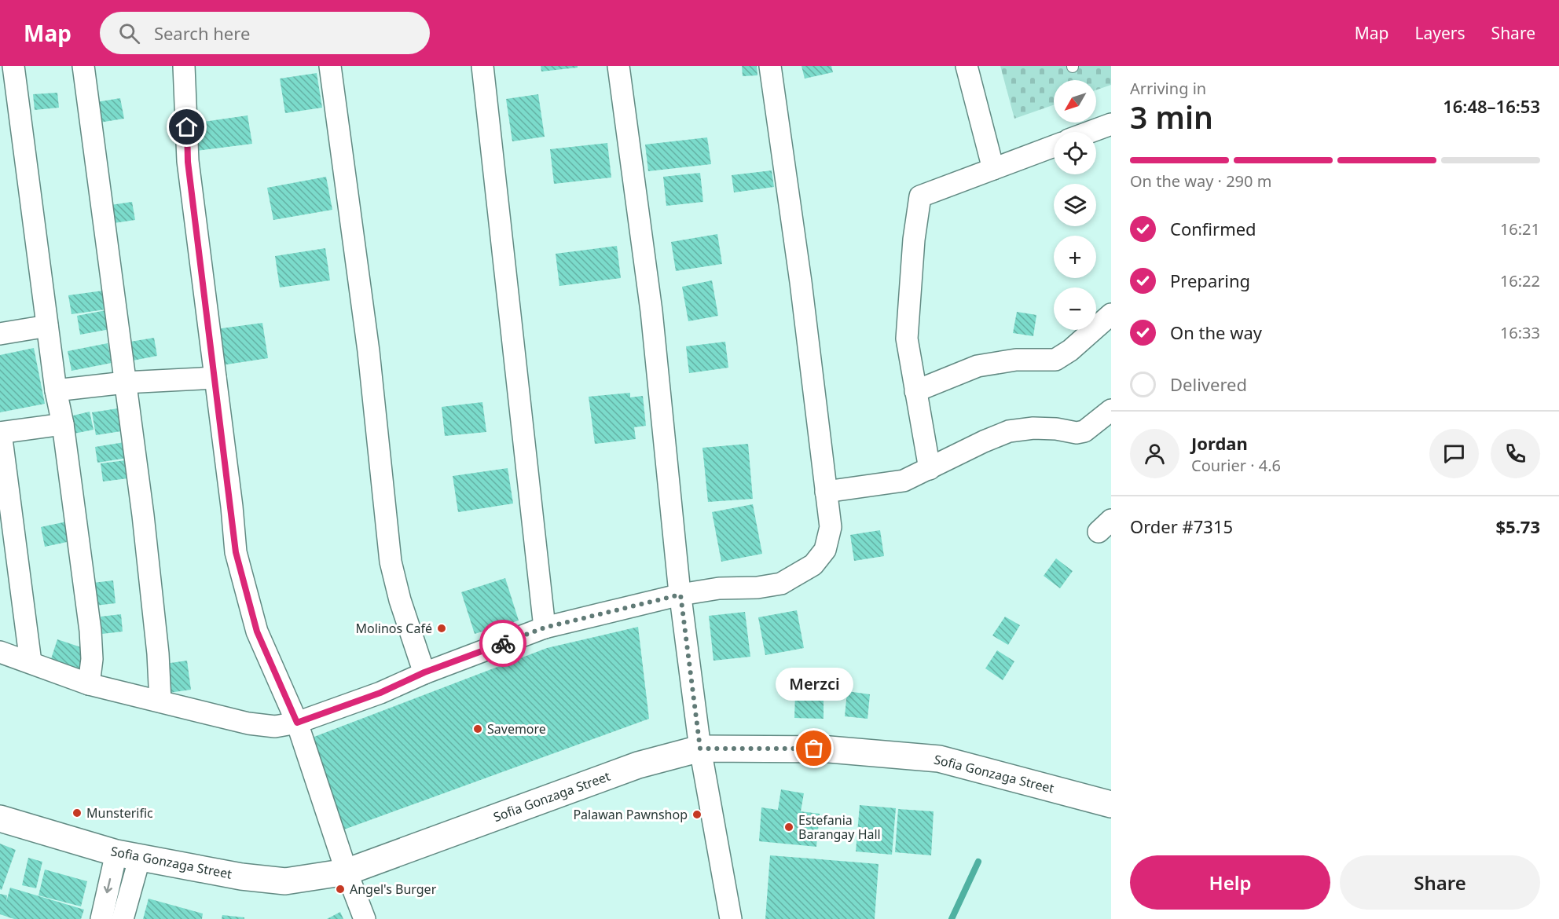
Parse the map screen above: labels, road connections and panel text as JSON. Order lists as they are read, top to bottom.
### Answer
{
  "streets": {
    "street": ["Sofia Gonzaga Street"]
  },
  "places": [
    "Molinos Café",
    "Savemore",
    "Merzci",
    "Munsterific",
    "Palawan Pawnshop",
    "Estefania Barangay Hall",
    "Angel's Burger"
  ],
  "north": "bottom left",
  "page": {
    "header": "Map",
    "search": "Search here",
    "nav": ["Map", "Layers", "Share"],
    "heading": ["3 min", "Arriving in", "16:48–16:53"],
    "panel": [
      "Jordan",
      "Courier · 4.6",
      "Order #7315",
      "$5.73"
    ],
    "map_buttons": ["+", "−"],
    "bar": "On the way · 290 m",
    "list": [
      ["Confirmed", "16:21"],
      ["Preparing", "16:22"],
      ["On the way", "16:33"],
      "Delivered"
    ],
    "bubble": "Merzci",
    "buttons": ["Help", "Share"]
  }
}
